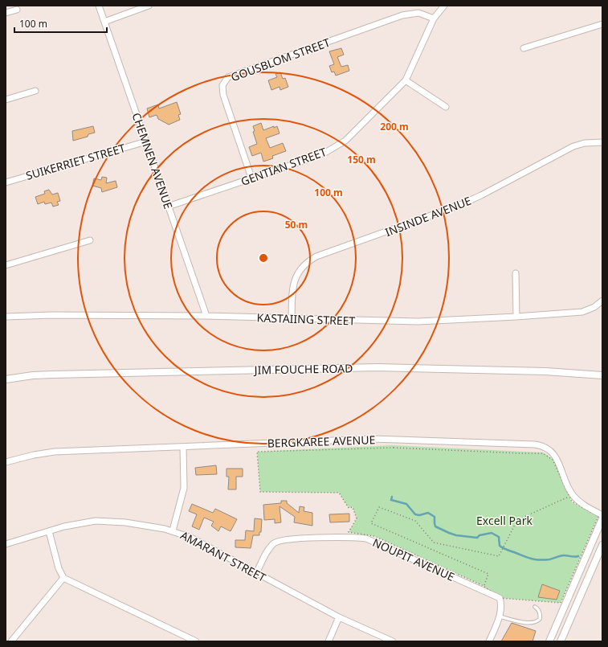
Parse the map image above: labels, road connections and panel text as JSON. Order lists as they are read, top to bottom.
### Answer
{
  "streets": {
    "street": [
      "GOUSBLOM STREET",
      "CHEMNEN AVENUE",
      "SUIKERRIET STREET",
      "GENTIAN STREET",
      "INSINDE AVENUE",
      "KASTAIING STREET",
      "JIM FOUCHE ROAD",
      "BERGKAREE AVENUE",
      "AMARANT STREET",
      "NOUPIT AVENUE"
    ]
  },
  "crossings": [
    ["GOUSBLOM STREET", "GENTIAN STREET"],
    ["CHEMNEN AVENUE", "SUIKERRIET STREET"],
    ["CHEMNEN AVENUE", "GENTIAN STREET"],
    ["CHEMNEN AVENUE", "KASTAIING STREET"],
    ["INSINDE AVENUE", "KASTAIING STREET"],
    ["AMARANT STREET", "NOUPIT AVENUE"]
  ],
  "parks": ["Excell Park"],
  "scale_bar": "100 m",
  "rings": [
    "200 m",
    "150 m",
    "100 m",
    "50 m"
  ]
}
